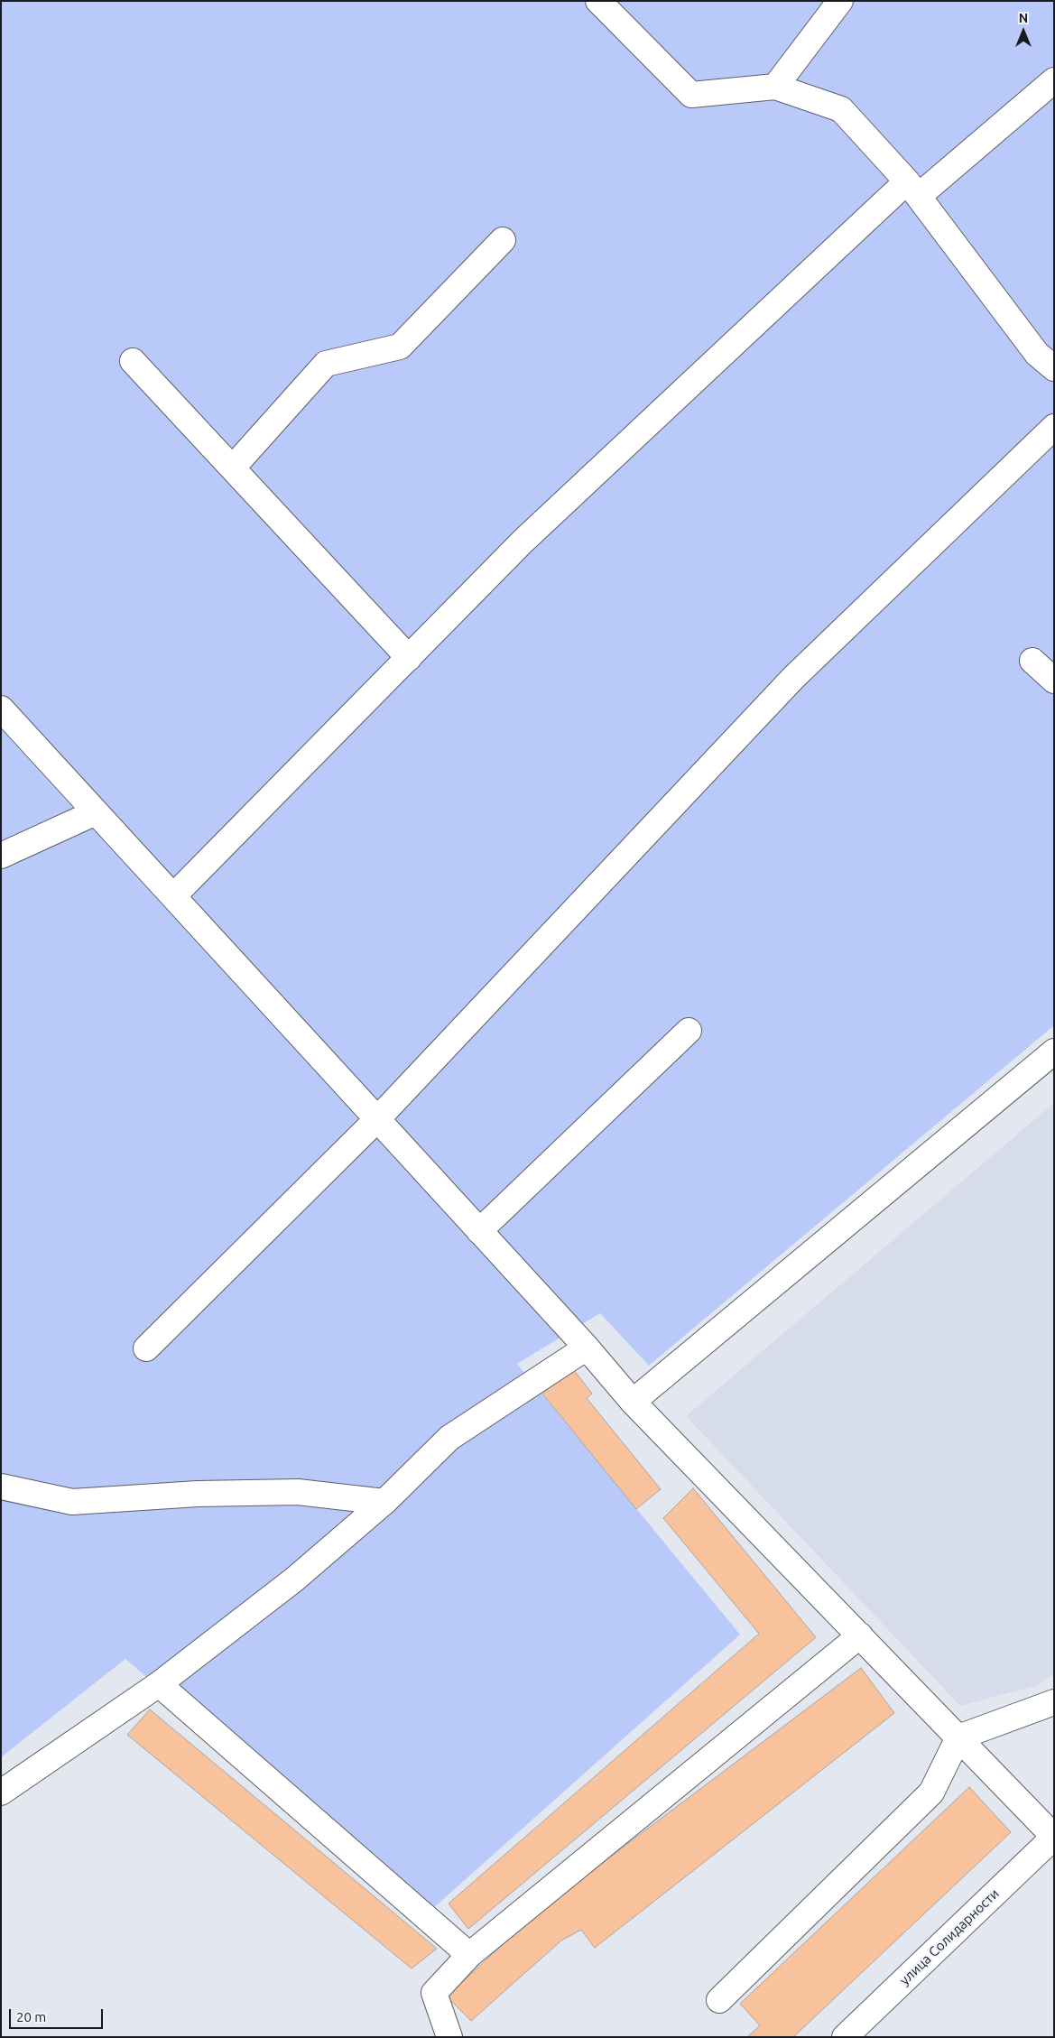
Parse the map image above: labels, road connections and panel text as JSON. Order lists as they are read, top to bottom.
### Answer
{
  "streets": {
    "street": ["улица Солидарности"]
  },
  "scale_bar": "20 m",
  "north": "top"
}
